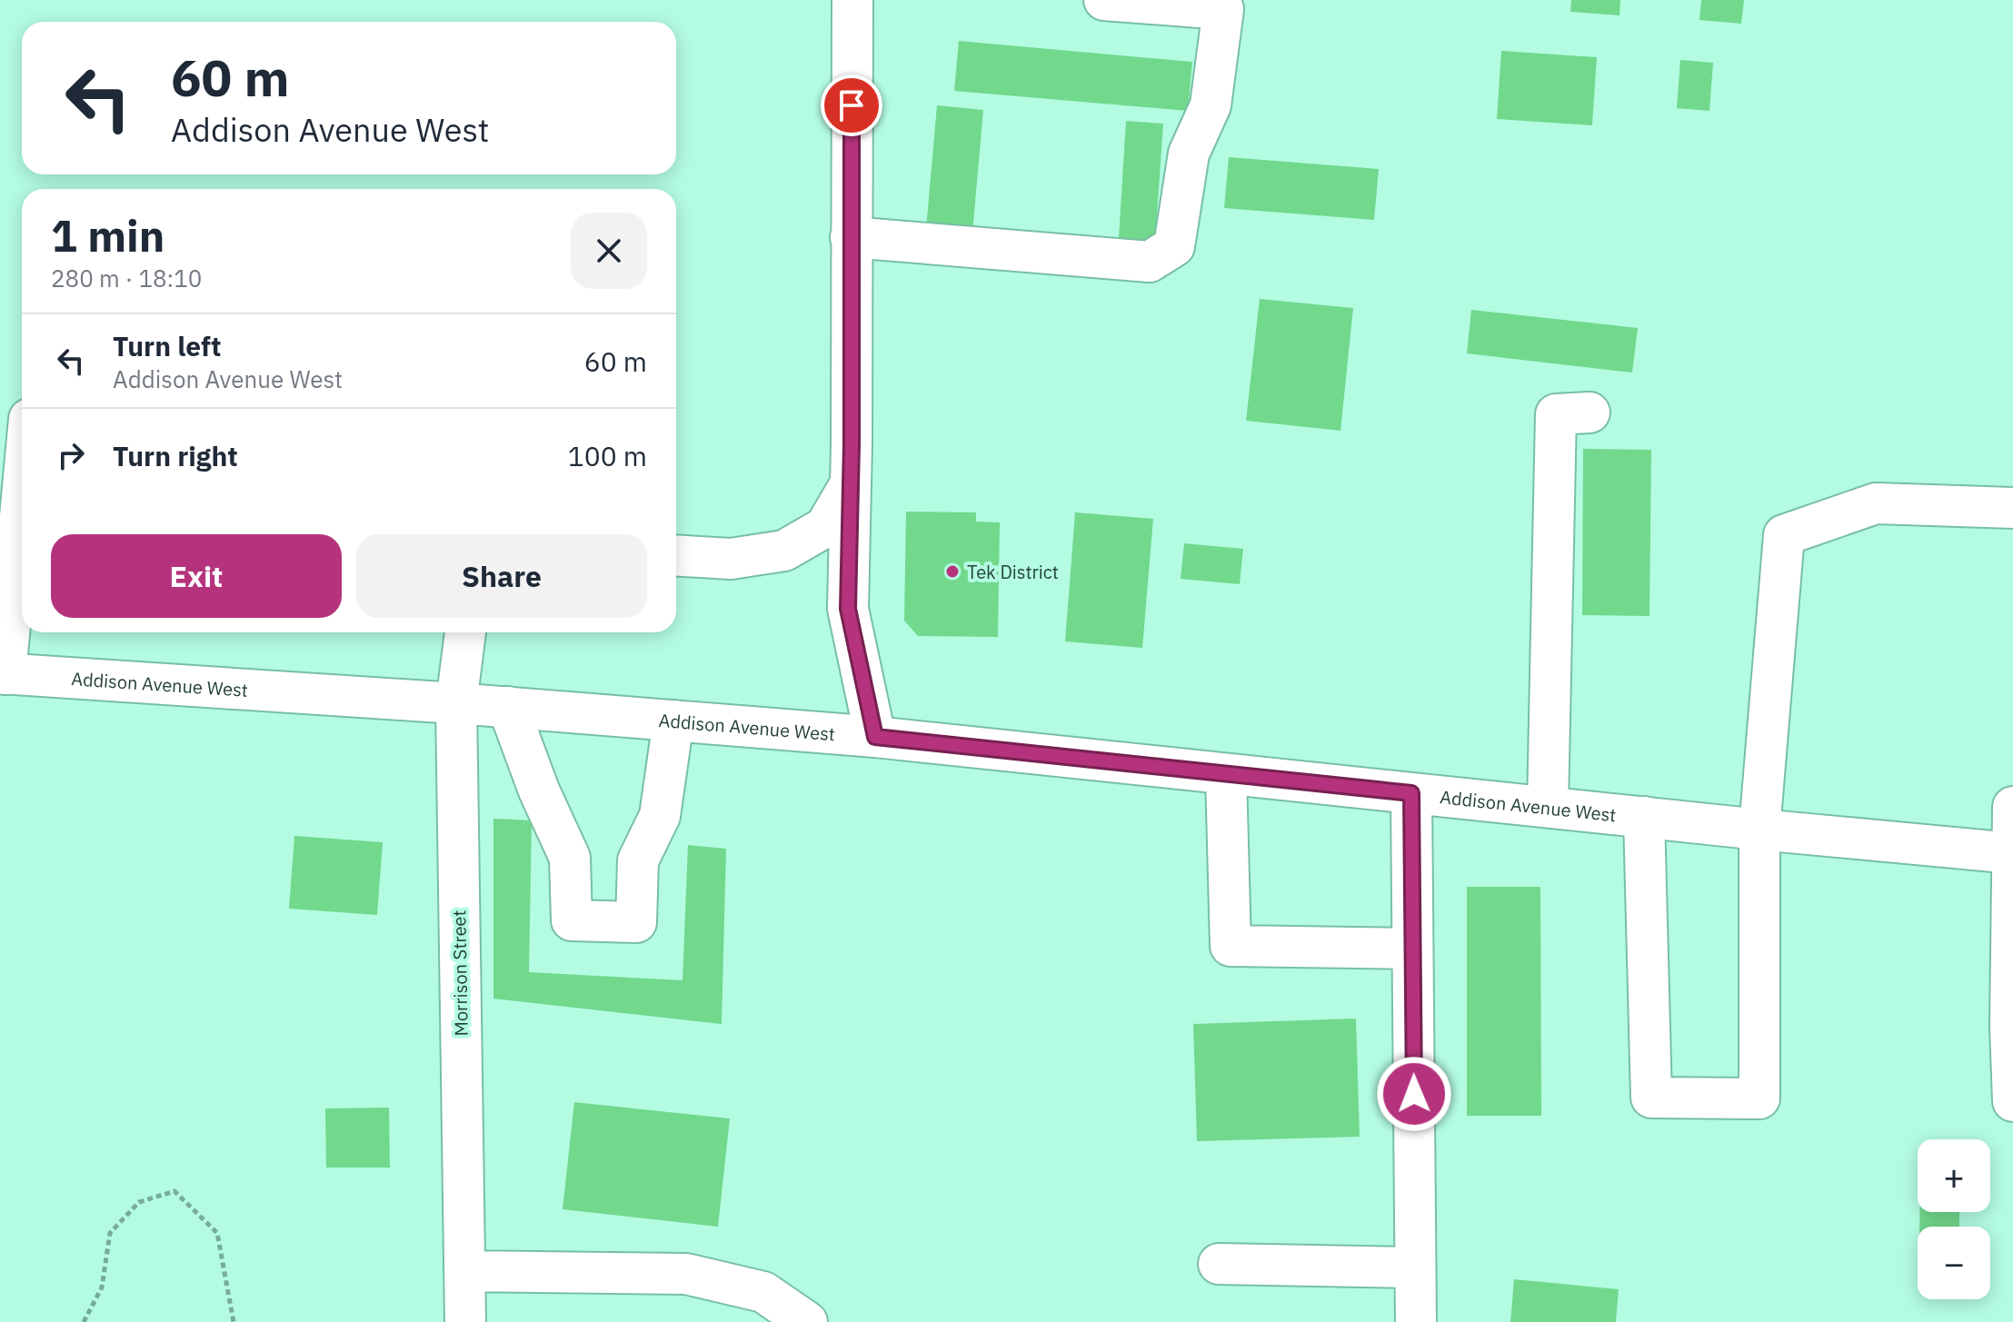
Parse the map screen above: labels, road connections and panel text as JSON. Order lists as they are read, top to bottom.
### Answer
{
  "streets": {
    "street": ["Addison Avenue West", "Morrison Street"]
  },
  "crossings": [
    ["Addison Avenue West", "Morrison Street"]
  ],
  "places": ["Tek District"],
  "page": {
    "turn": ["60 m", "Addison Avenue West"],
    "heading": ["1 min", "280 m · 18:10"],
    "list": [
      {
        "name": "Turn left",
        "note": "Addison Avenue West",
        "value": "60 m"
      },
      {
        "name": "Turn right",
        "value": "100 m"
      }
    ],
    "buttons": ["Exit", "Share"],
    "map_buttons": ["+", "−"]
  }
}
